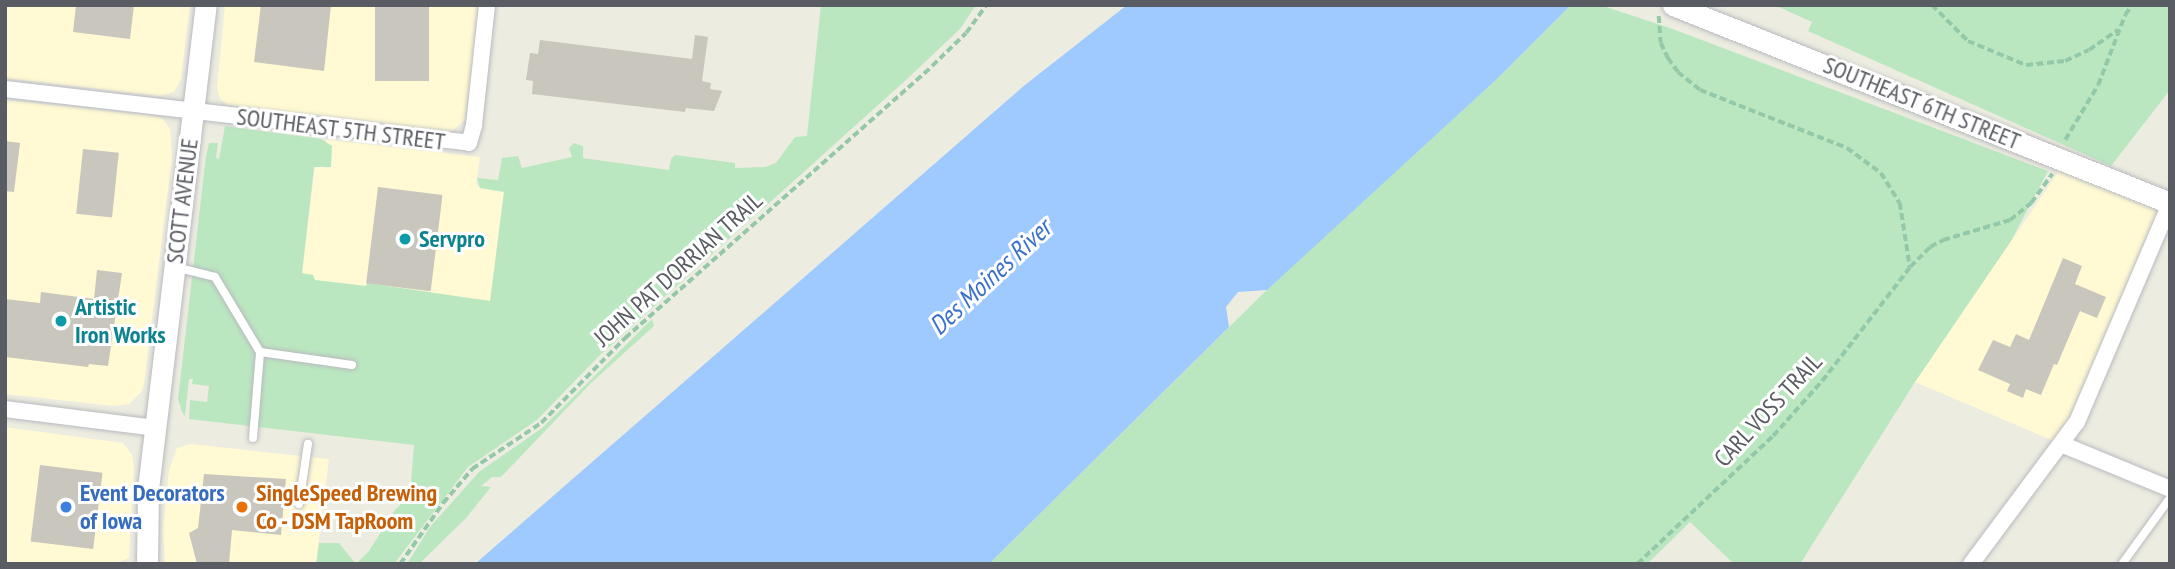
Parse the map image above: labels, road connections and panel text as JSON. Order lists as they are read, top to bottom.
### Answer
{
  "streets": {
    "main road": ["SOUTHEAST 6TH STREET", "SCOTT AVENUE"],
    "street": ["SOUTHEAST 5TH STREET"],
    "path": ["JOHN PAT DORRIAN TRAIL", "CARL VOSS TRAIL"]
  },
  "crossings": [
    ["SOUTHEAST 5TH STREET", "SCOTT AVENUE"]
  ],
  "water": ["Des Moines River"],
  "places": [
    "Servpro",
    "Artistic Iron Works",
    "Event Decorators of Iowa",
    "SingleSpeed Brewing Co - DSM TapRoom"
  ]
}
